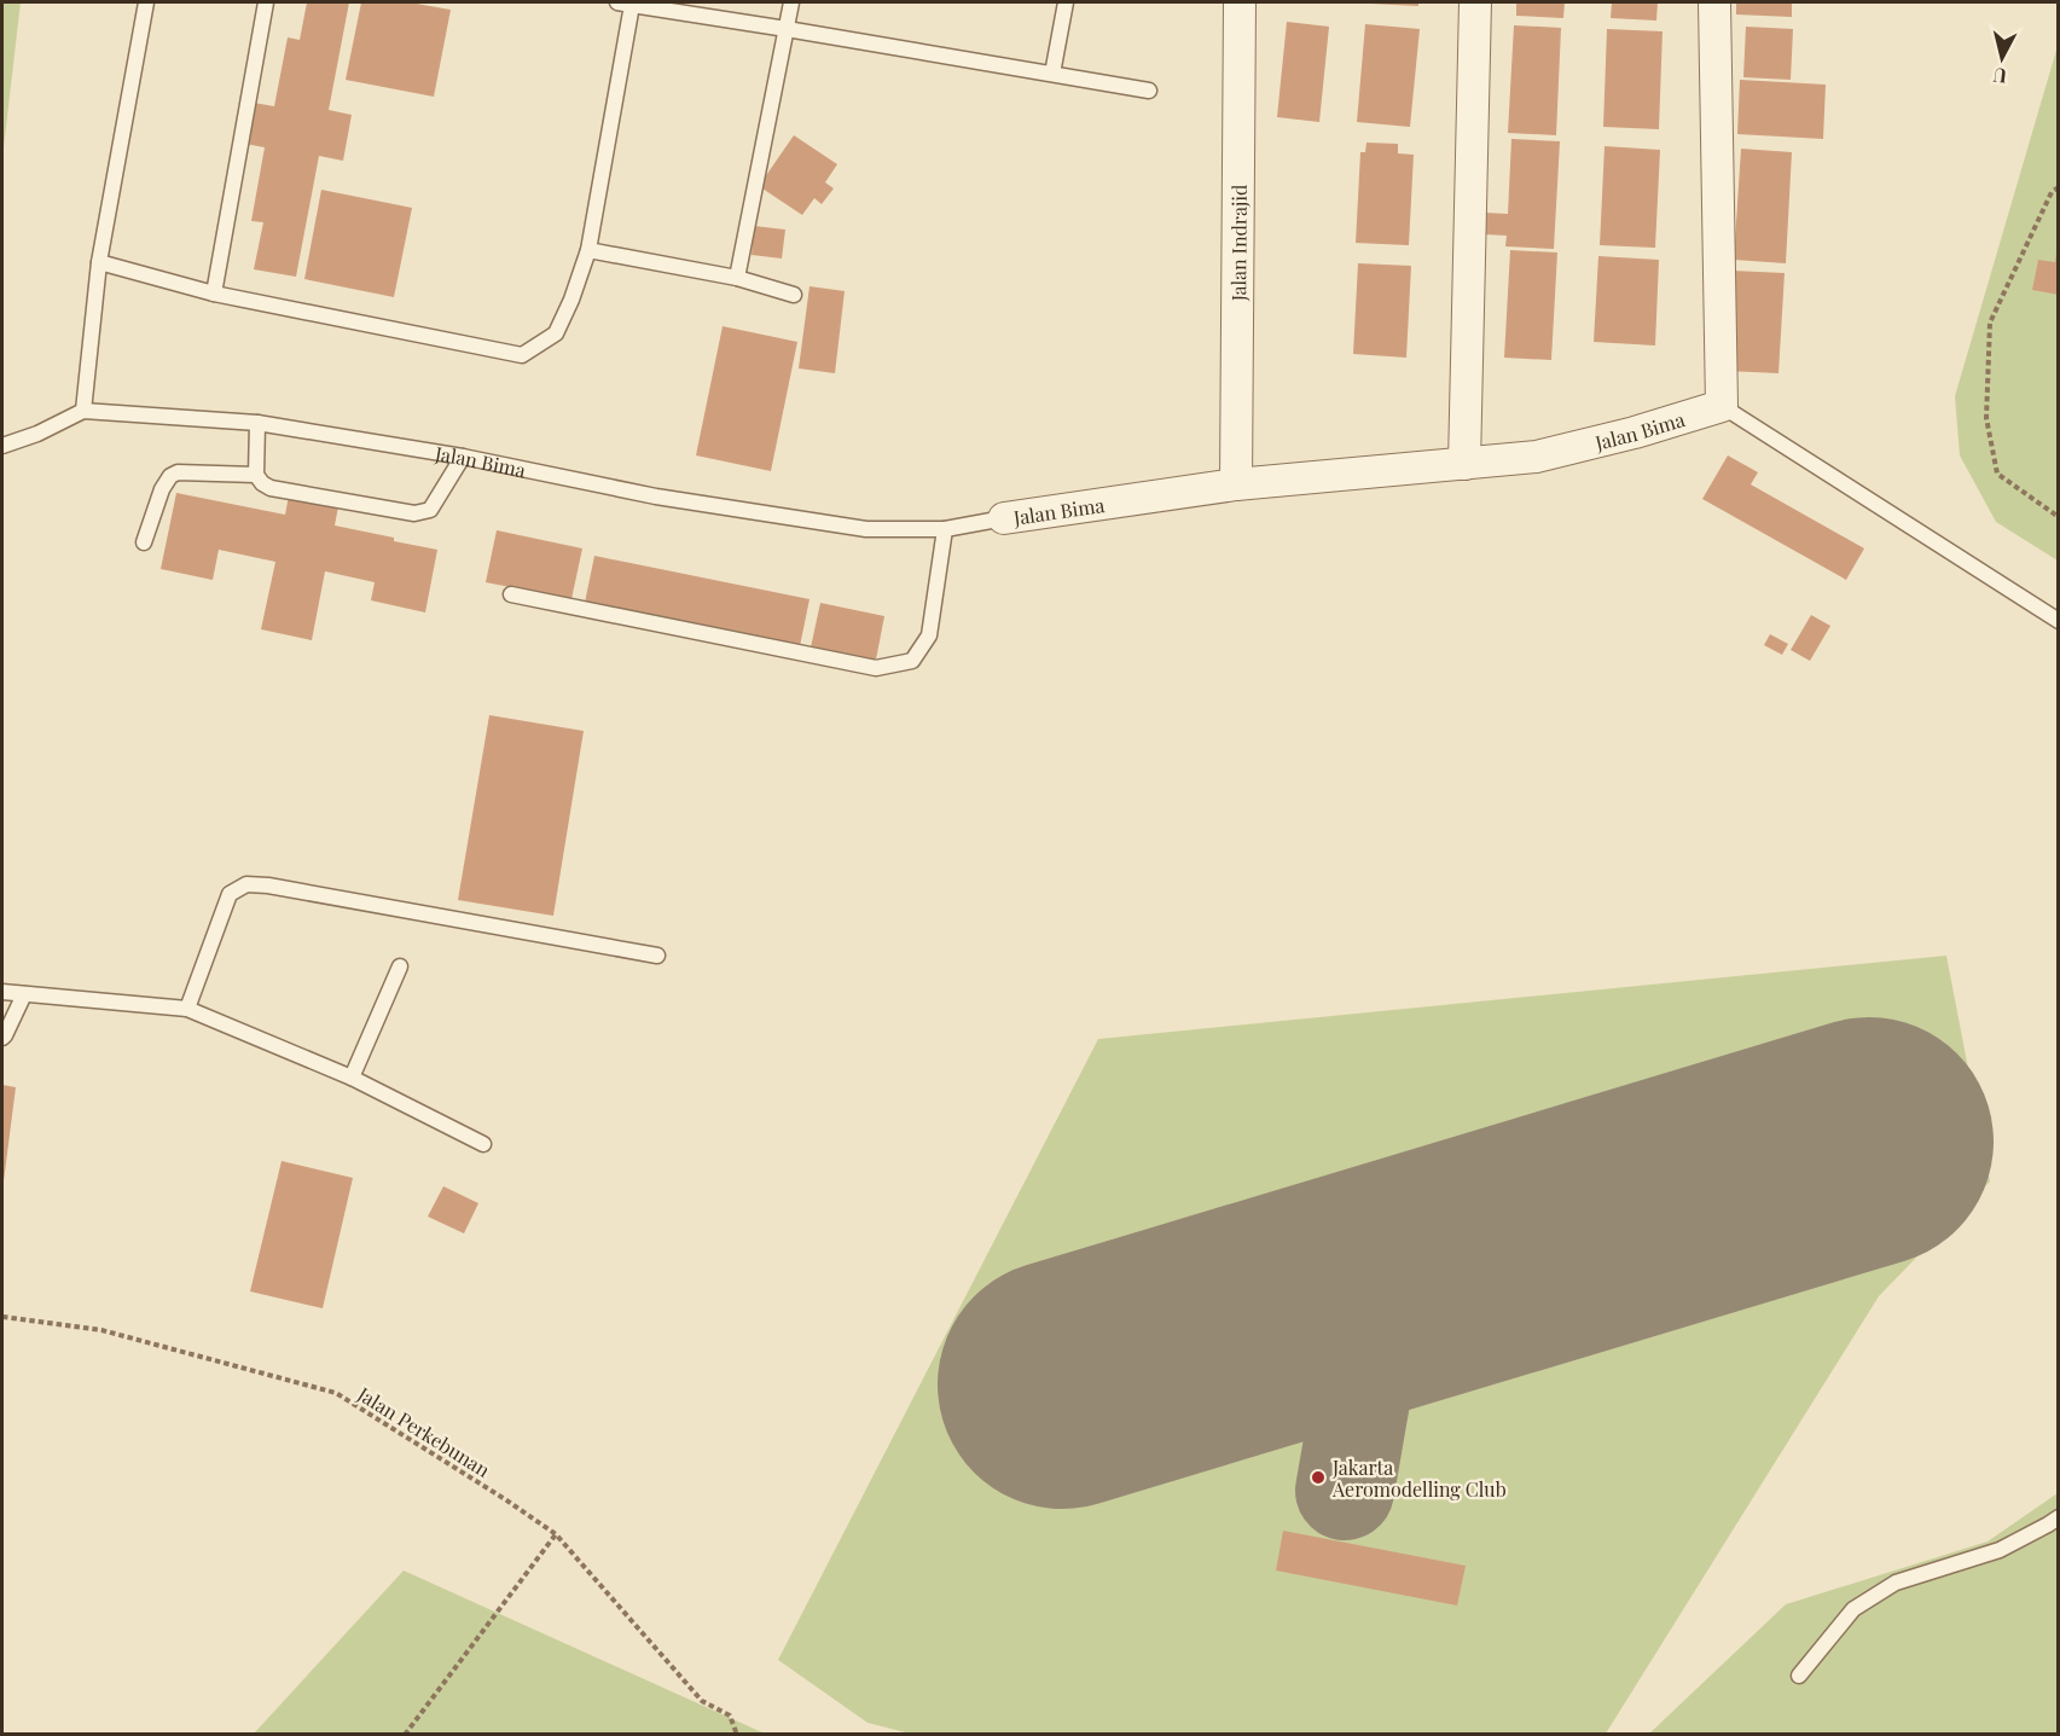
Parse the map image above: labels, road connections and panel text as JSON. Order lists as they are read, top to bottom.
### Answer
{
  "streets": {
    "street": ["Jalan Indrajid", "Jalan Bima"],
    "path": ["Jalan Perkebunan"]
  },
  "crossings": [
    ["Jalan Indrajid", "Jalan Bima"]
  ],
  "places": ["Jakarta Aeromodelling Club"],
  "north": "bottom"
}
